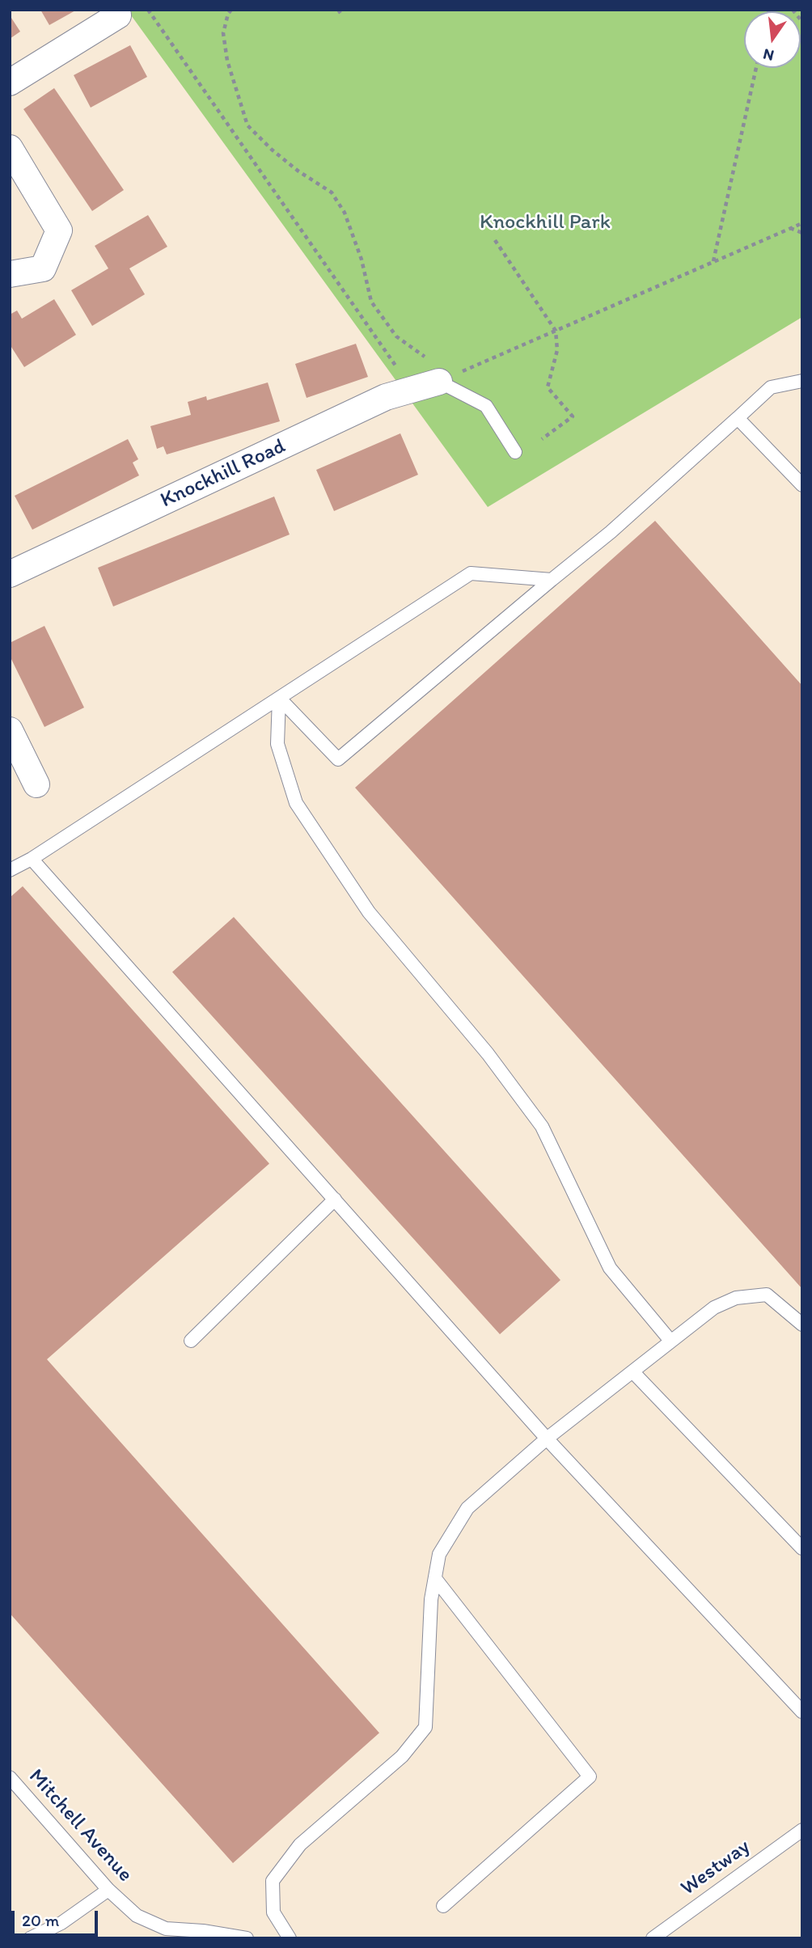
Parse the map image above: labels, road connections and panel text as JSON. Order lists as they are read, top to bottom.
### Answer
{
  "streets": {
    "street": ["Knockhill Road"],
    "lane": ["Mitchell Avenue", "Westway"]
  },
  "parks": ["Knockhill Park"],
  "scale_bar": "20 m",
  "north": "bottom"
}
